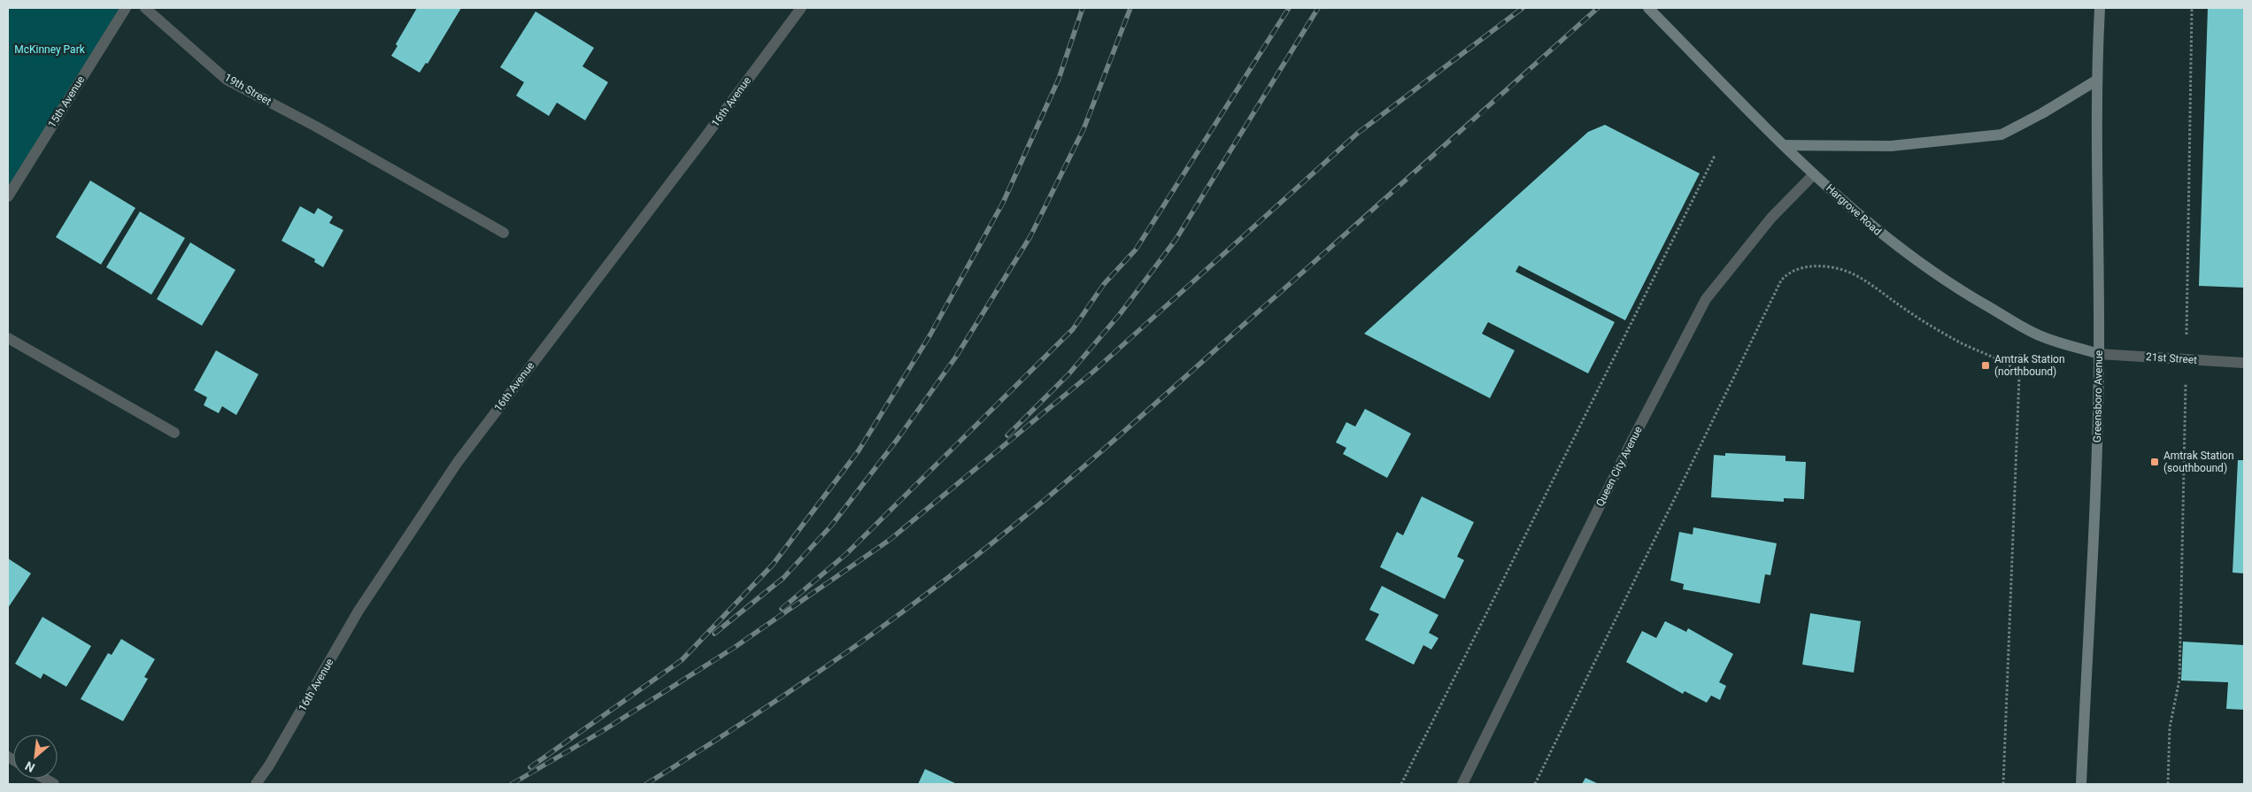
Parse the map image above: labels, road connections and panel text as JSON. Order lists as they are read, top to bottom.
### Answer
{
  "streets": {
    "main road": ["Hargrove Road", "Greensboro Avenue"],
    "street": [
      "19th Street",
      "15th Avenue",
      "16th Avenue",
      "21st Street",
      "Queen City Avenue"
    ]
  },
  "crossings": [
    ["Hargrove Road", "21st Street"],
    ["Hargrove Road", "Greensboro Avenue"],
    ["Hargrove Road", "Queen City Avenue"],
    ["21st Street", "Greensboro Avenue"]
  ],
  "parks": ["McKinney Park"],
  "places": {
    "transit": ["Amtrak Station (northbound)", "Amtrak Station (southbound)"]
  },
  "north": "bottom left"
}
